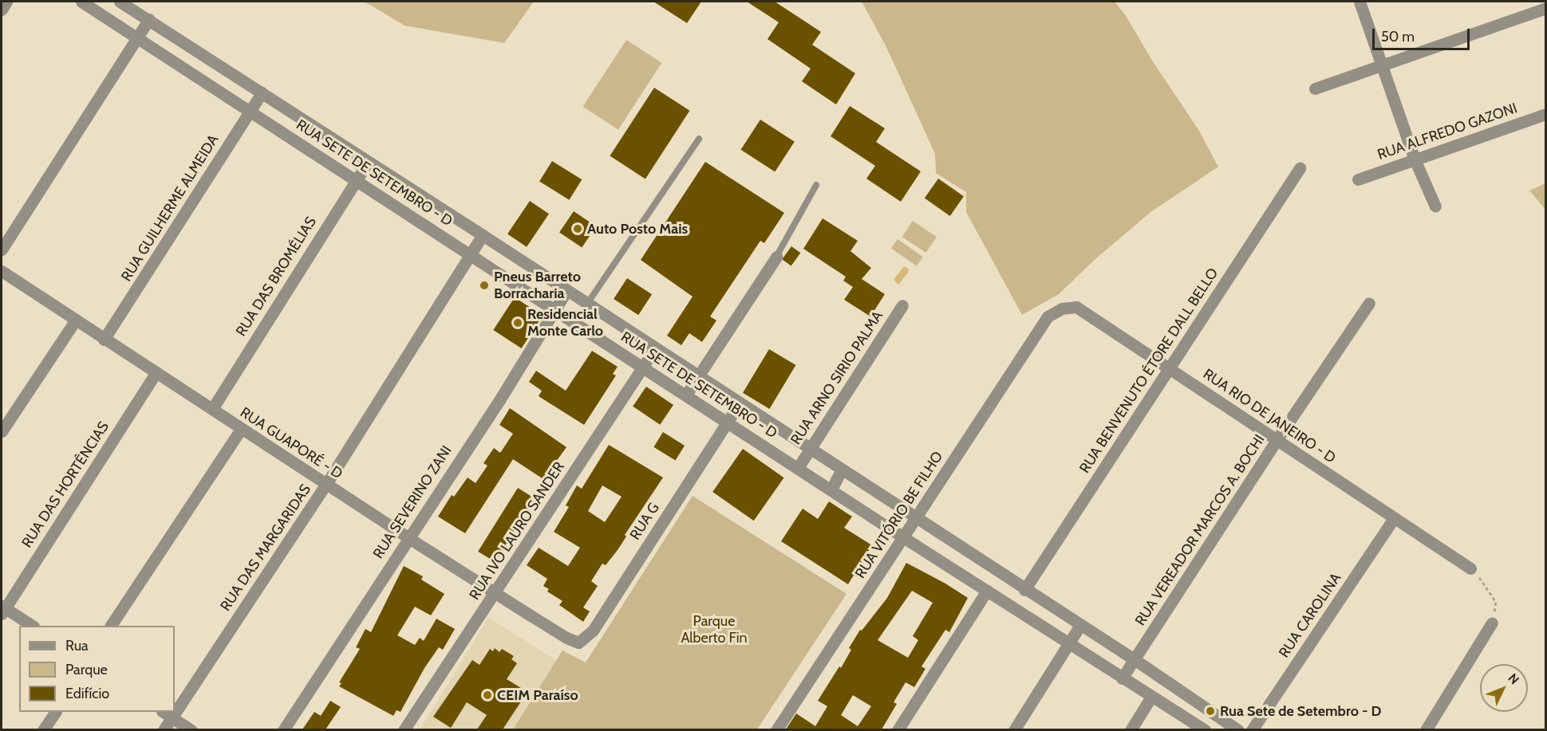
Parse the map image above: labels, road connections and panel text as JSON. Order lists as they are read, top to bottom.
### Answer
{
  "streets": {
    "street": [
      "RUA ALFREDO GAZONI",
      "RUA SETE DE SETEMBRO - D",
      "RUA GUILHERME ALMEIDA",
      "RUA DAS BROMÉLIAS",
      "RUA BENVENUTO ÉTORE DALL BELLO",
      "RUA ARNO SIRIO PALMA",
      "RUA RIO DE JANEIRO - D",
      "RUA GUAPORÉ - D",
      "RUA DAS HORTÊNCIAS",
      "RUA SEVERINO ZANI",
      "RUA VITÓRIO BE FILHO",
      "RUA G",
      "RUA VEREADOR MARCOS A. BOCHI",
      "RUA IVO LAURO SANDER",
      "RUA DAS MARGARIDAS",
      "RUA CAROLINA"
    ]
  },
  "crossings": [
    ["RUA SETE DE SETEMBRO - D", "RUA GUILHERME ALMEIDA"],
    ["RUA SETE DE SETEMBRO - D", "RUA DAS BROMÉLIAS"],
    ["RUA SETE DE SETEMBRO - D", "RUA BENVENUTO ÉTORE DALL BELLO"],
    ["RUA SETE DE SETEMBRO - D", "RUA ARNO SIRIO PALMA"],
    ["RUA SETE DE SETEMBRO - D", "RUA SEVERINO ZANI"],
    ["RUA SETE DE SETEMBRO - D", "RUA VITÓRIO BE FILHO"],
    ["RUA SETE DE SETEMBRO - D", "RUA G"],
    ["RUA SETE DE SETEMBRO - D", "RUA VEREADOR MARCOS A. BOCHI"],
    ["RUA SETE DE SETEMBRO - D", "RUA IVO LAURO SANDER"],
    ["RUA SETE DE SETEMBRO - D", "RUA DAS MARGARIDAS"],
    ["RUA GUILHERME ALMEIDA", "RUA GUAPORÉ - D"],
    ["RUA DAS BROMÉLIAS", "RUA GUAPORÉ - D"],
    ["RUA BENVENUTO ÉTORE DALL BELLO", "RUA RIO DE JANEIRO - D"],
    ["RUA RIO DE JANEIRO - D", "RUA VITÓRIO BE FILHO"],
    ["RUA RIO DE JANEIRO - D", "RUA VEREADOR MARCOS A. BOCHI"],
    ["RUA RIO DE JANEIRO - D", "RUA CAROLINA"],
    ["RUA GUAPORÉ - D", "RUA DAS HORTÊNCIAS"],
    ["RUA GUAPORÉ - D", "RUA SEVERINO ZANI"],
    ["RUA GUAPORÉ - D", "RUA G"],
    ["RUA GUAPORÉ - D", "RUA IVO LAURO SANDER"],
    ["RUA GUAPORÉ - D", "RUA DAS MARGARIDAS"]
  ],
  "parks": ["Parque Alberto Fin"],
  "places": [
    "Auto Posto Mais",
    "Pneus Barreto Borracharia",
    "Residencial Monte Carlo",
    "CEIM Paraíso",
    "Rua Sete de Setembro - D"
  ],
  "legend": ["Rua", "Parque", "Edifício"],
  "scale_bar": "50 m",
  "north": "top right"
}
